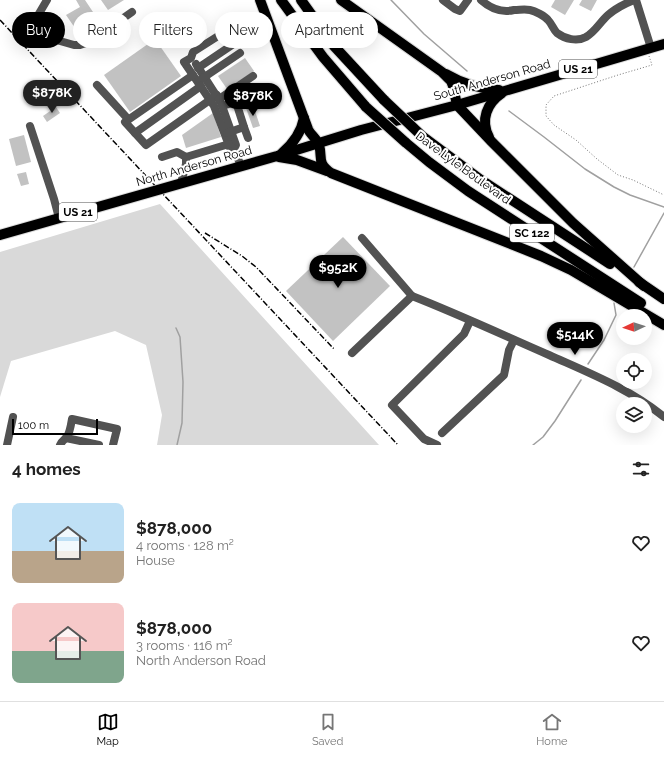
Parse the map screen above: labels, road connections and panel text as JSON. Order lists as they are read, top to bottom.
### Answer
{
  "streets": {
    "main road": [
      "US 21",
      "South Anderson Road",
      "North Anderson Road",
      "Dave Lyle Boulevard",
      "SC 122"
    ]
  },
  "crossings": [
    ["South Anderson Road", "North Anderson Road"]
  ],
  "scale_bar": "100 m",
  "north": "left",
  "page": {
    "chip": [
      "Buy",
      "Rent",
      "Filters",
      "New",
      "Apartment"
    ],
    "price": [
      "$878K",
      "$878K",
      "$952K",
      "$514K"
    ],
    "scale": "100 m",
    "heading": "4 homes",
    "list": [
      {
        "name": "$878,000",
        "note": "4 rooms · 128 m² · House"
      },
      {
        "name": "$878,000",
        "note": "3 rooms · 116 m² · North Anderson Road"
      }
    ],
    "tabs": ["Map", "Saved", "Home"]
  }
}
